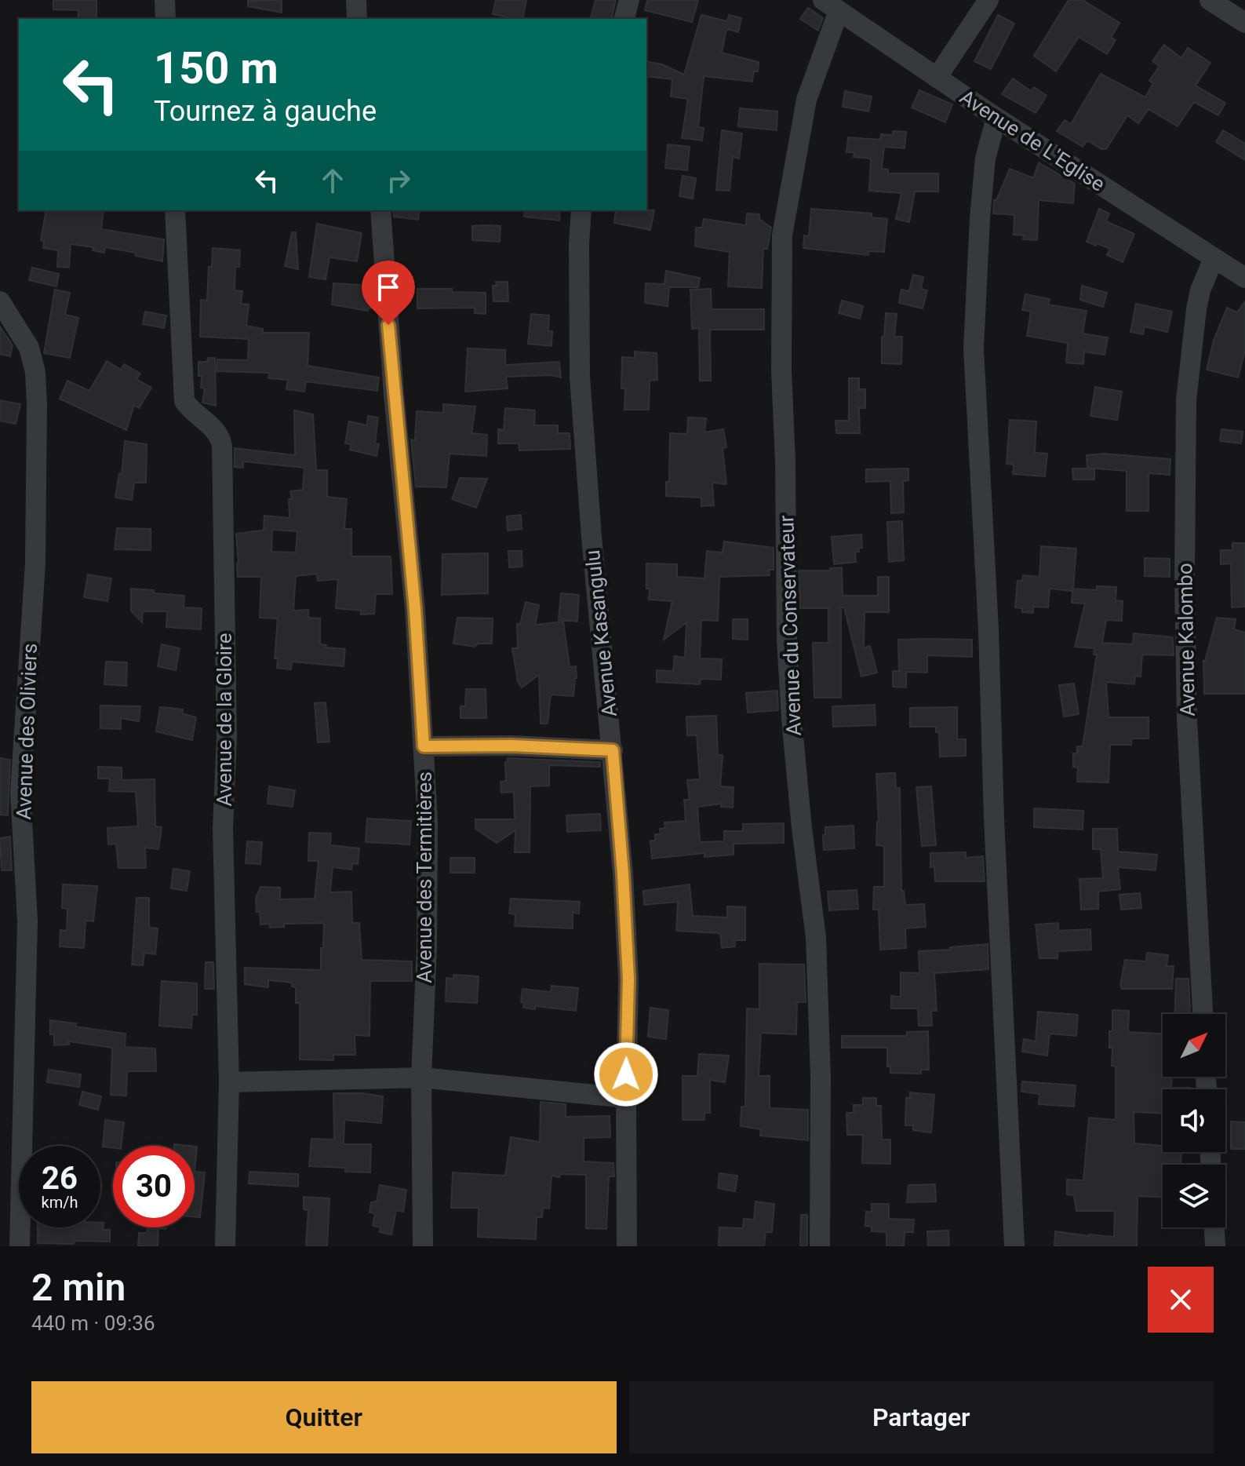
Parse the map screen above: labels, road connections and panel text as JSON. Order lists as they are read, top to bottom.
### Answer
{
  "streets": {
    "street": [
      "Avenue de L'Eglise",
      "Avenue du Conservateur",
      "Avenue Kasangulu",
      "Avenue Kalombo",
      "Avenue de la Gloire",
      "Avenue des Oliviers",
      "Avenue des Termitières"
    ]
  },
  "crossings": [
    ["Avenue de L'Eglise", "Avenue du Conservateur"],
    ["Avenue de L'Eglise", "Avenue Kalombo"]
  ],
  "north": "top right",
  "page": {
    "turn": ["150 m", "Tournez à gauche"],
    "speed": "26 km/h",
    "limit": "30",
    "heading": ["2 min", "440 m · 09:36"],
    "buttons": ["Quitter", "Partager"]
  }
}
